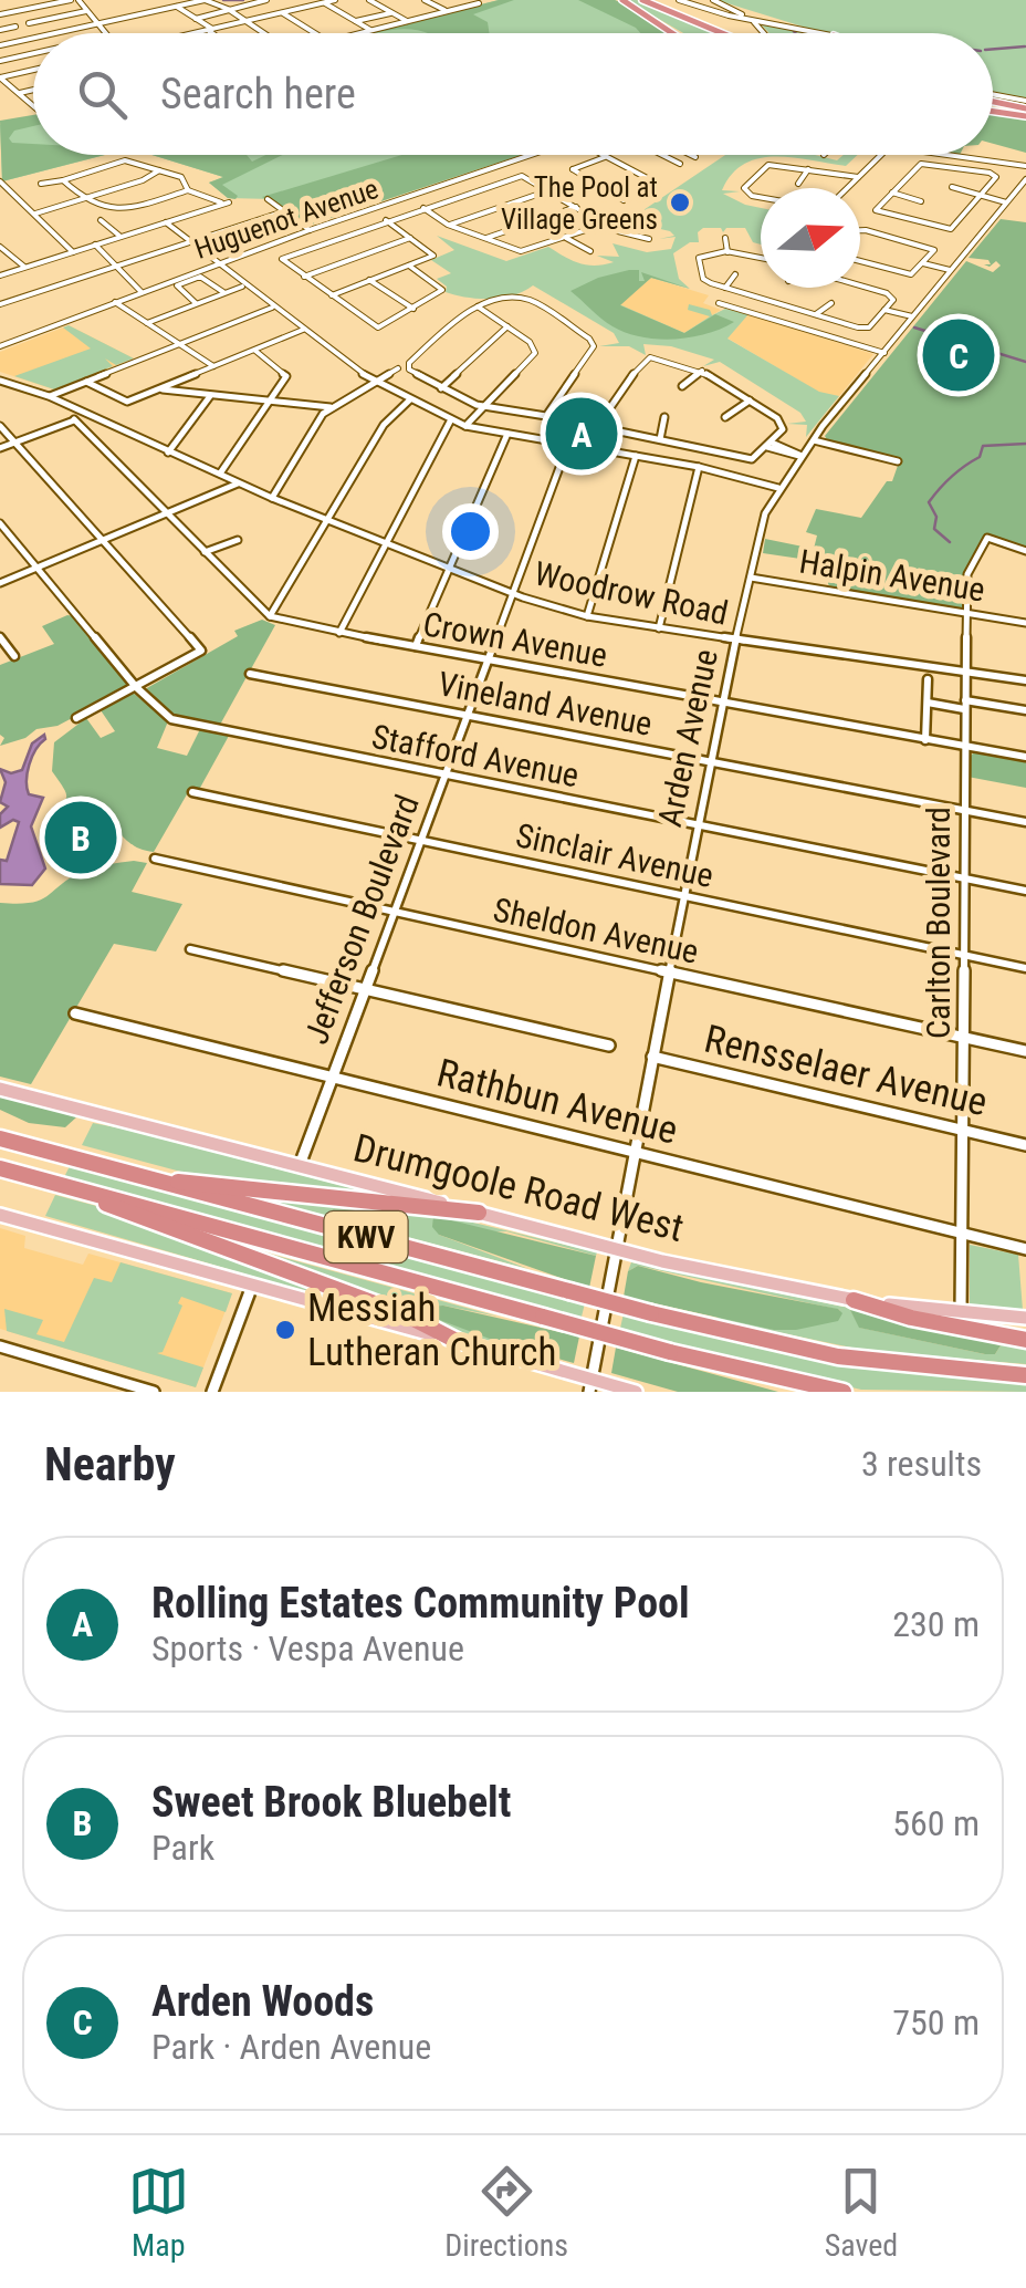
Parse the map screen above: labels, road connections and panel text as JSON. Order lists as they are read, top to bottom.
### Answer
{
  "streets": {
    "highway": ["KWV"],
    "main road": ["Drumgoole Road West"],
    "street": [
      "Huguenot Avenue",
      "Halpin Avenue",
      "Woodrow Road",
      "Crown Avenue",
      "Vineland Avenue",
      "Arden Avenue",
      "Stafford Avenue",
      "Sinclair Avenue",
      "Jefferson Boulevard",
      "Carlton Boulevard",
      "Sheldon Avenue",
      "Rensselaer Avenue",
      "Rathbun Avenue"
    ]
  },
  "crossings": [
    ["Halpin Avenue", "Arden Avenue"],
    ["Halpin Avenue", "Carlton Boulevard"],
    ["Woodrow Road", "Arden Avenue"],
    ["Woodrow Road", "Jefferson Boulevard"],
    ["Woodrow Road", "Carlton Boulevard"],
    ["Crown Avenue", "Arden Avenue"],
    ["Crown Avenue", "Jefferson Boulevard"],
    ["Crown Avenue", "Carlton Boulevard"],
    ["Vineland Avenue", "Arden Avenue"],
    ["Vineland Avenue", "Jefferson Boulevard"],
    ["Vineland Avenue", "Carlton Boulevard"],
    ["Arden Avenue", "Stafford Avenue"],
    ["Arden Avenue", "Sinclair Avenue"],
    ["Arden Avenue", "Sheldon Avenue"],
    ["Arden Avenue", "Rensselaer Avenue"],
    ["Arden Avenue", "Rathbun Avenue"],
    ["Arden Avenue", "Drumgoole Road West"],
    ["Stafford Avenue", "Jefferson Boulevard"],
    ["Stafford Avenue", "Carlton Boulevard"],
    ["Sinclair Avenue", "Jefferson Boulevard"],
    ["Sinclair Avenue", "Carlton Boulevard"],
    ["Jefferson Boulevard", "Sheldon Avenue"],
    ["Jefferson Boulevard", "Rathbun Avenue"],
    ["Jefferson Boulevard", "Drumgoole Road West"],
    ["Carlton Boulevard", "Sheldon Avenue"],
    ["Carlton Boulevard", "Rensselaer Avenue"],
    ["Carlton Boulevard", "Rathbun Avenue"],
    ["Carlton Boulevard", "Drumgoole Road West"]
  ],
  "places": ["The Pool at Village Greens", "Messiah Lutheran Church"],
  "north": "right",
  "page": {
    "search": "Search here",
    "pins": ["C", "A", "B"],
    "heading": ["Nearby", "3 results"],
    "list": [
      {
        "mark": "A",
        "name": "Rolling Estates Community Pool",
        "note": "Sports · Vespa Avenue",
        "value": "230 m"
      },
      {
        "mark": "B",
        "name": "Sweet Brook Bluebelt",
        "note": "Park",
        "value": "560 m"
      },
      {
        "mark": "C",
        "name": "Arden Woods",
        "note": "Park · Arden Avenue",
        "value": "750 m"
      }
    ],
    "nav": ["Map", "Directions", "Saved"]
  }
}
